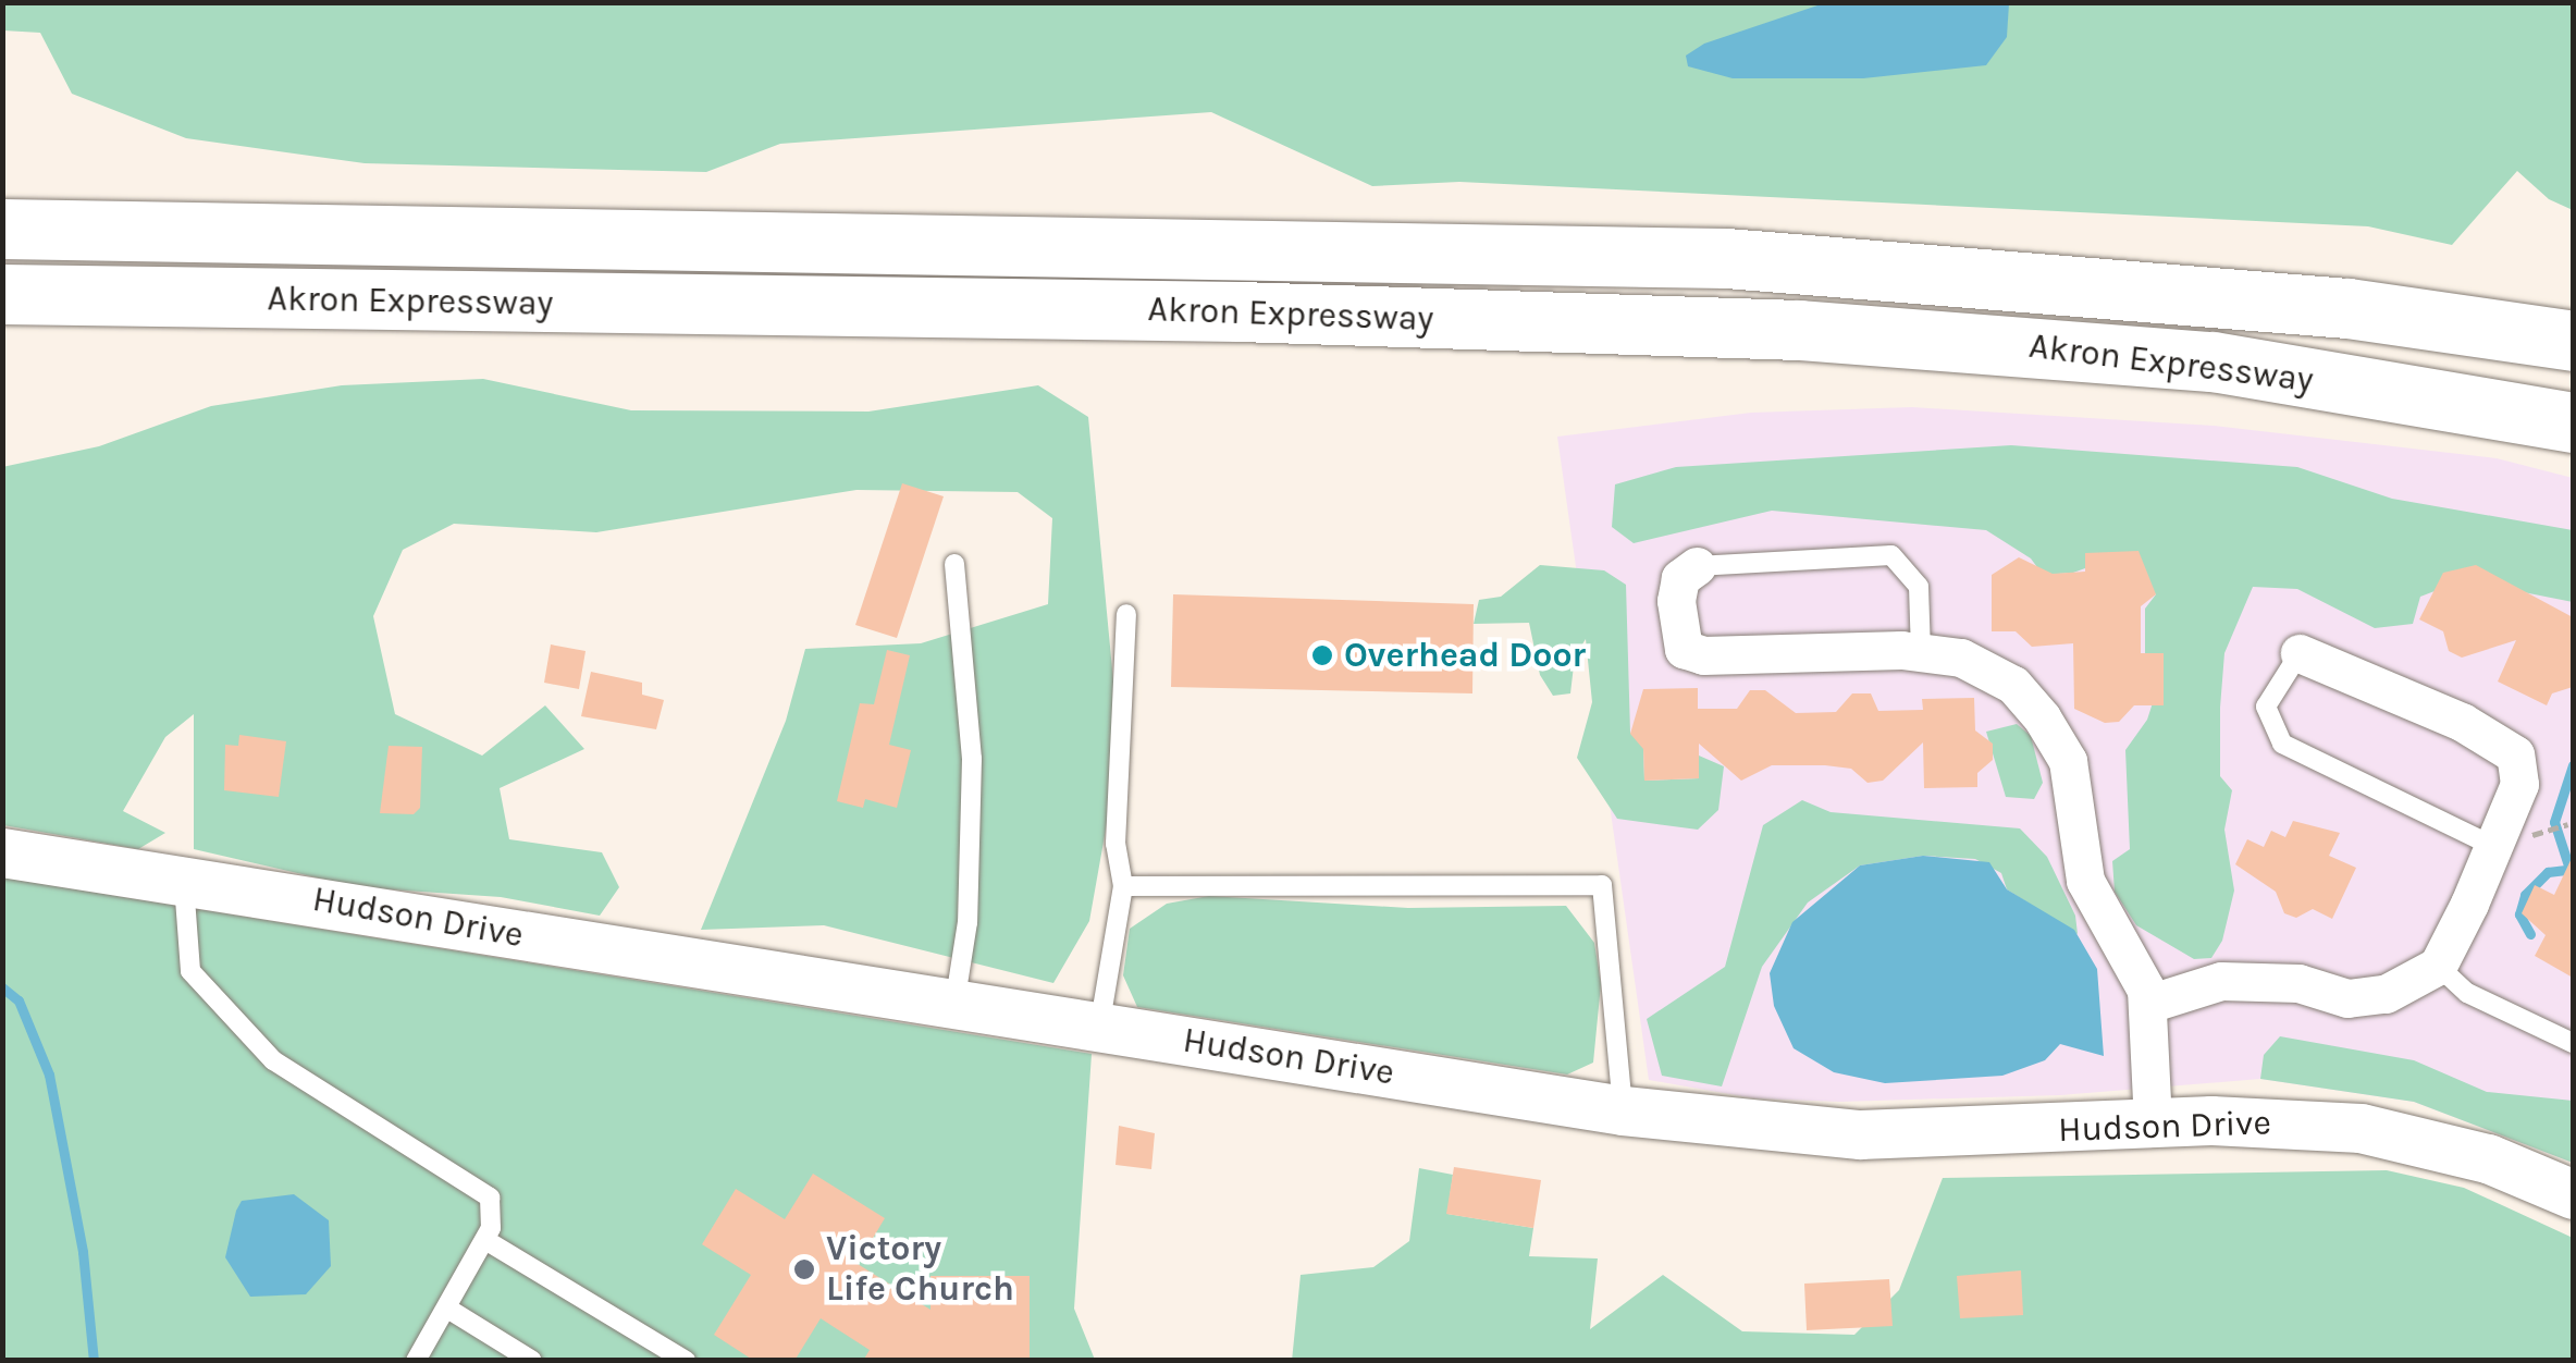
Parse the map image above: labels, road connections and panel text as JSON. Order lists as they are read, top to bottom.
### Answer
{
  "streets": {
    "highway": ["Akron Expressway"],
    "street": ["Hudson Drive"]
  },
  "places": ["Overhead Door", "Victory Life Church"]
}
